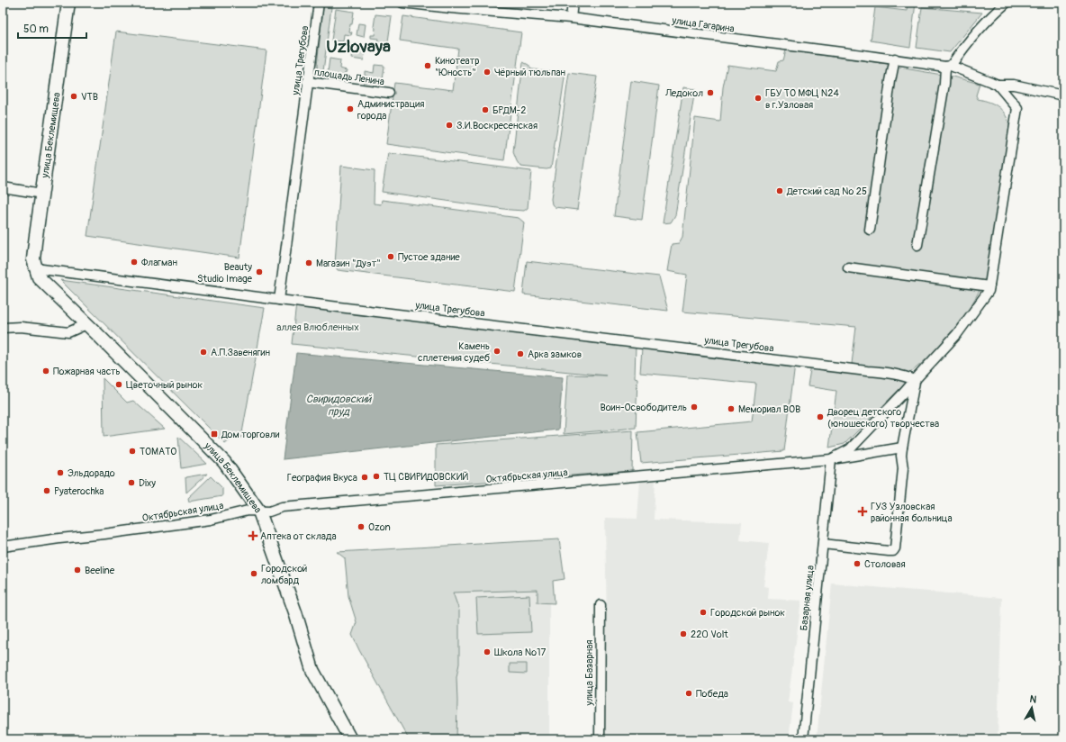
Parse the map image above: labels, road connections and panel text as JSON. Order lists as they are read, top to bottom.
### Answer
{
  "streets": {
    "main road": ["улица Беклемищева"],
    "street": [
      "улица Гагарина",
      "улица Трегубова",
      "площадь Ленина",
      "Октябрьская улица",
      "Базарная улица",
      "улица Базарная"
    ]
  },
  "crossings": [
    ["улица Гагарина", "Октябрьская улица"],
    ["улица Трегубова", "площадь Ленина"],
    ["улица Трегубова", "Октябрьская улица"],
    ["улица Беклемищева", "Октябрьская улица"],
    ["Октябрьская улица", "Базарная улица"]
  ],
  "districts": ["Uzlovaya"],
  "water": ["Свиридовский пруд"],
  "parks": ["аллея Влюбленных"],
  "places": {
    "other": [
      "Кинотеатр \"Юность\"",
      "Чёрный тюльпан",
      "Ледокол",
      "VTB",
      "ГБУ ТО МФЦ N24 в г.Узловая",
      "Администрация города",
      "БРДМ-2",
      "З.И.Воскресенская",
      "Детский сад № 25",
      "Пустое здание",
      "Флагман",
      "Магазин \"Дуэт\"",
      "Beauty Studio Image",
      "Камень сплетения судеб",
      "А.П.Завенягин",
      "Арка замков",
      "Пожарная часть",
      "Цветочный рынок",
      "Воин-Освободитель",
      "Мемориал ВОВ",
      "Дворец детского (юношеского) творчества",
      "ТОМАТО",
      "Эльдорадо",
      "ТЦ СВИРИДОВСКИЙ",
      "География Вкуса",
      "Dixy",
      "Pyaterochka",
      "Ozon",
      "Столовая",
      "Beeline",
      "Городской ломбард",
      "Городской рынок",
      "220 Volt",
      "Школа №17",
      "Победа"
    ],
    "transit": ["Дом торговли"],
    "health": ["ГУЗ Узловская районная больница", "Аптека от склада"]
  },
  "scale_bar": "50 m",
  "north": "top"
}
